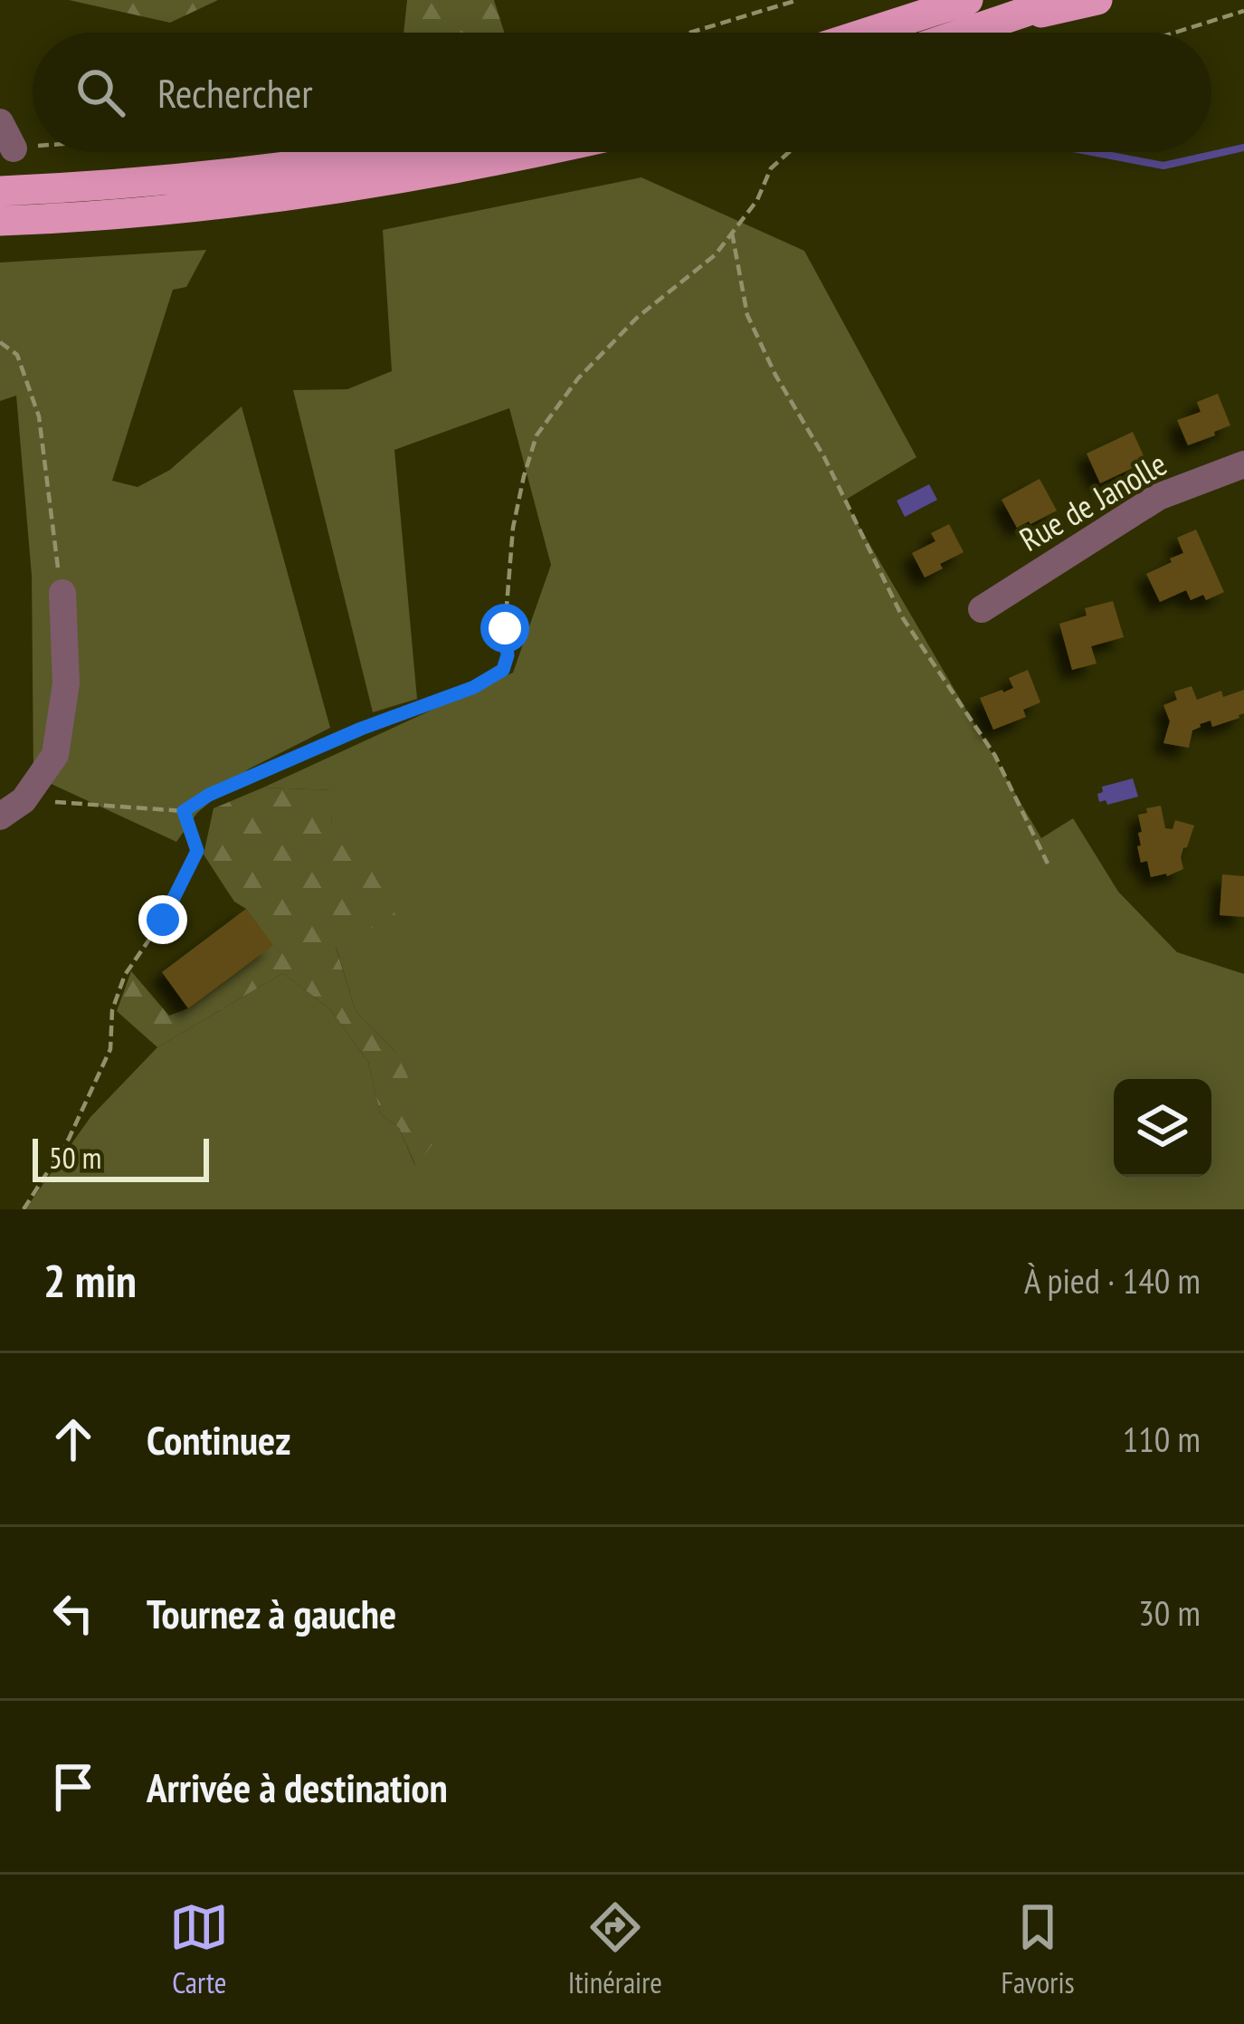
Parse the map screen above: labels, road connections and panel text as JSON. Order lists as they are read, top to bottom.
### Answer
{
  "streets": {
    "street": ["Rue de Janolle"]
  },
  "scale_bar": "50 m",
  "page": {
    "search": "Rechercher",
    "scale": "50 m",
    "heading": ["2 min", "À pied · 140 m"],
    "list": [
      ["Continuez", "110 m"],
      ["Tournez à gauche", "30 m"],
      "Arrivée à destination"
    ],
    "nav": ["Carte", "Itinéraire", "Favoris"]
  }
}
